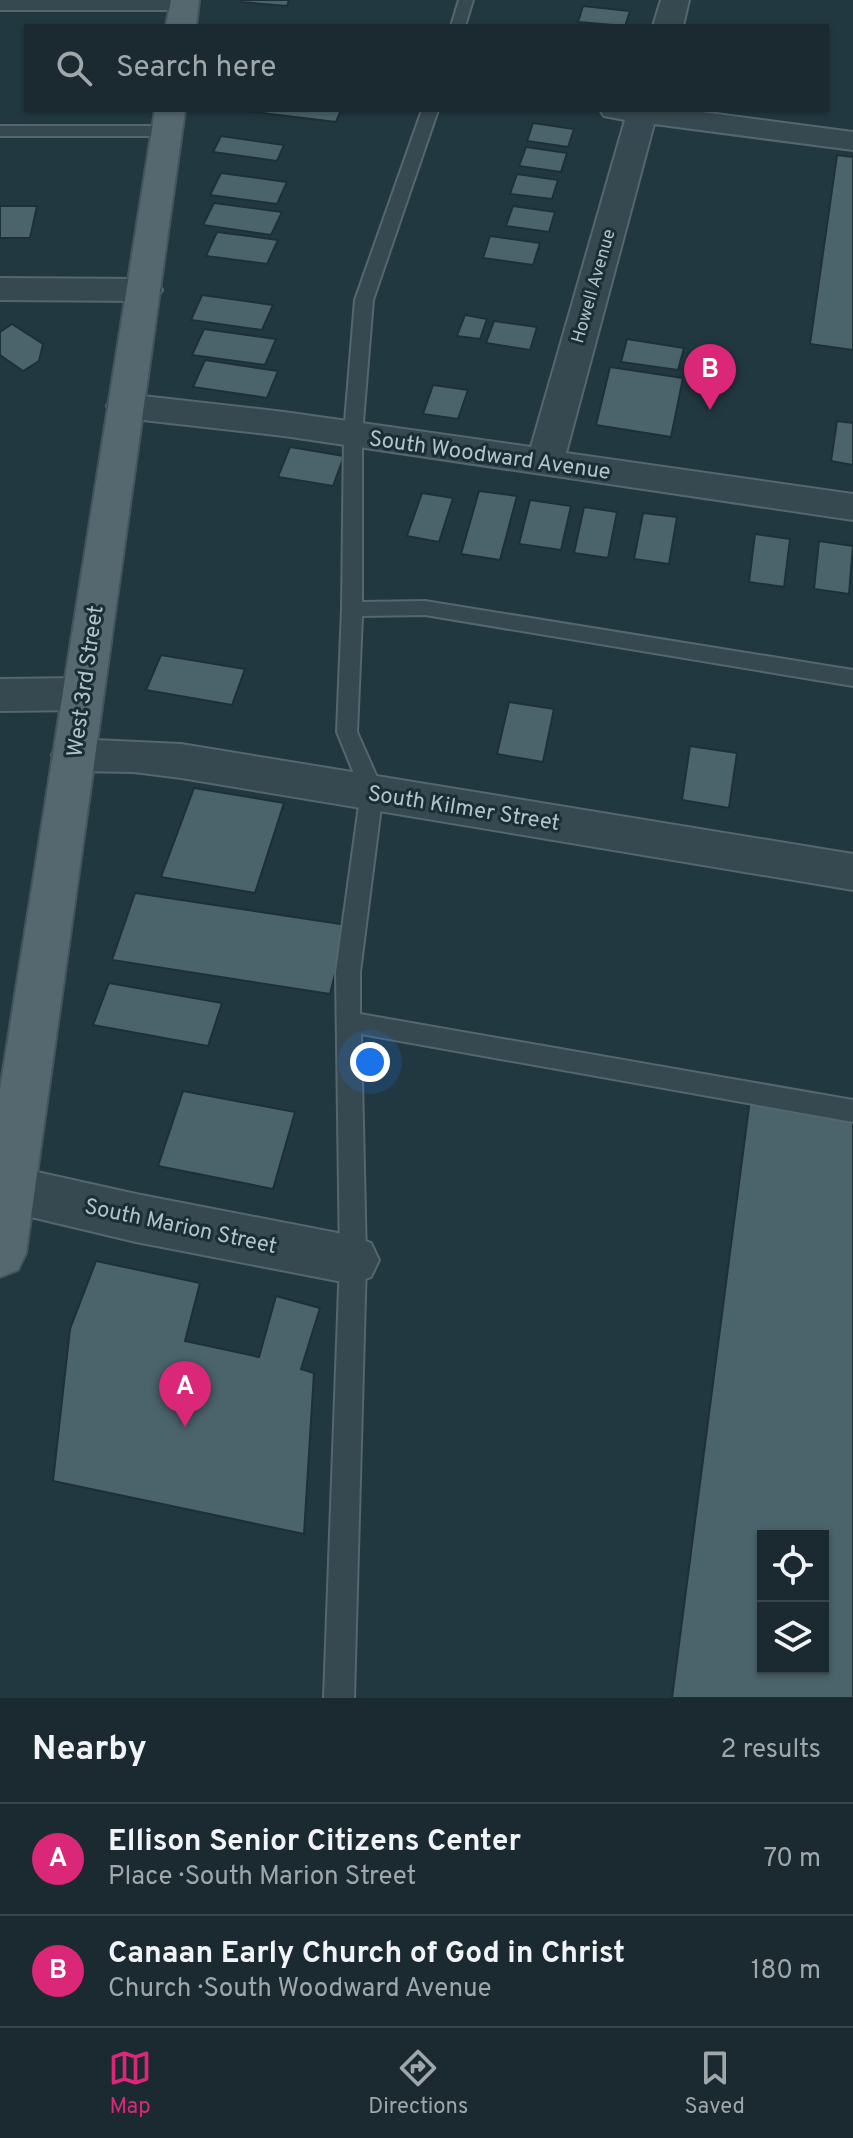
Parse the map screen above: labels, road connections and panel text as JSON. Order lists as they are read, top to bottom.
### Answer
{
  "streets": {
    "main road": ["West 3rd Street"],
    "street": [
      "Howell Avenue",
      "South Woodward Avenue",
      "South Kilmer Street",
      "South Marion Street"
    ]
  },
  "crossings": [
    ["Howell Avenue", "South Woodward Avenue"],
    ["South Woodward Avenue", "West 3rd Street"],
    ["West 3rd Street", "South Kilmer Street"],
    ["West 3rd Street", "South Marion Street"]
  ],
  "page": {
    "search": "Search here",
    "pins": ["B", "A"],
    "heading": ["Nearby", "2 results"],
    "list": [
      {
        "mark": "A",
        "name": "Ellison Senior Citizens Center",
        "note": "Place · South Marion Street",
        "value": "70 m"
      },
      {
        "mark": "B",
        "name": "Canaan Early Church of God in Christ",
        "note": "Church · South Woodward Avenue",
        "value": "180 m"
      }
    ],
    "nav": ["Map", "Directions", "Saved"]
  }
}
